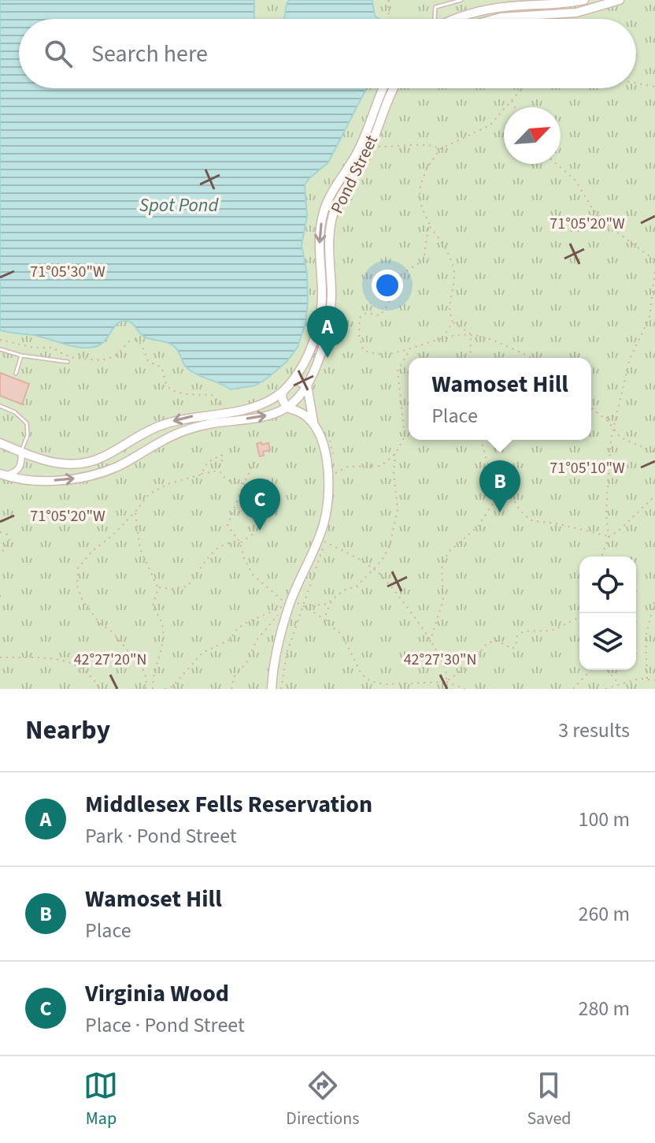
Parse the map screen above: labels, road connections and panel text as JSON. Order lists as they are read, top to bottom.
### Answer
{
  "streets": {
    "main road": ["Pond Street"]
  },
  "water": ["Spot Pond"],
  "north": "top right",
  "page": {
    "search": "Search here",
    "pins": ["A", "B", "C"],
    "popup": ["Wamoset Hill", "Place"],
    "heading": ["Nearby", "3 results"],
    "list": [
      {
        "mark": "A",
        "name": "Middlesex Fells Reservation",
        "note": "Park · Pond Street",
        "value": "100 m"
      },
      {
        "mark": "B",
        "name": "Wamoset Hill",
        "note": "Place",
        "value": "260 m"
      },
      {
        "mark": "C",
        "name": "Virginia Wood",
        "note": "Place · Pond Street",
        "value": "280 m"
      }
    ],
    "nav": ["Map", "Directions", "Saved"]
  },
  "coordinates": [
    "71°05'20\"W",
    "71°05'30\"W",
    "71°05'10\"W",
    "42°27'20\"N",
    "42°27'30\"N"
  ]
}
